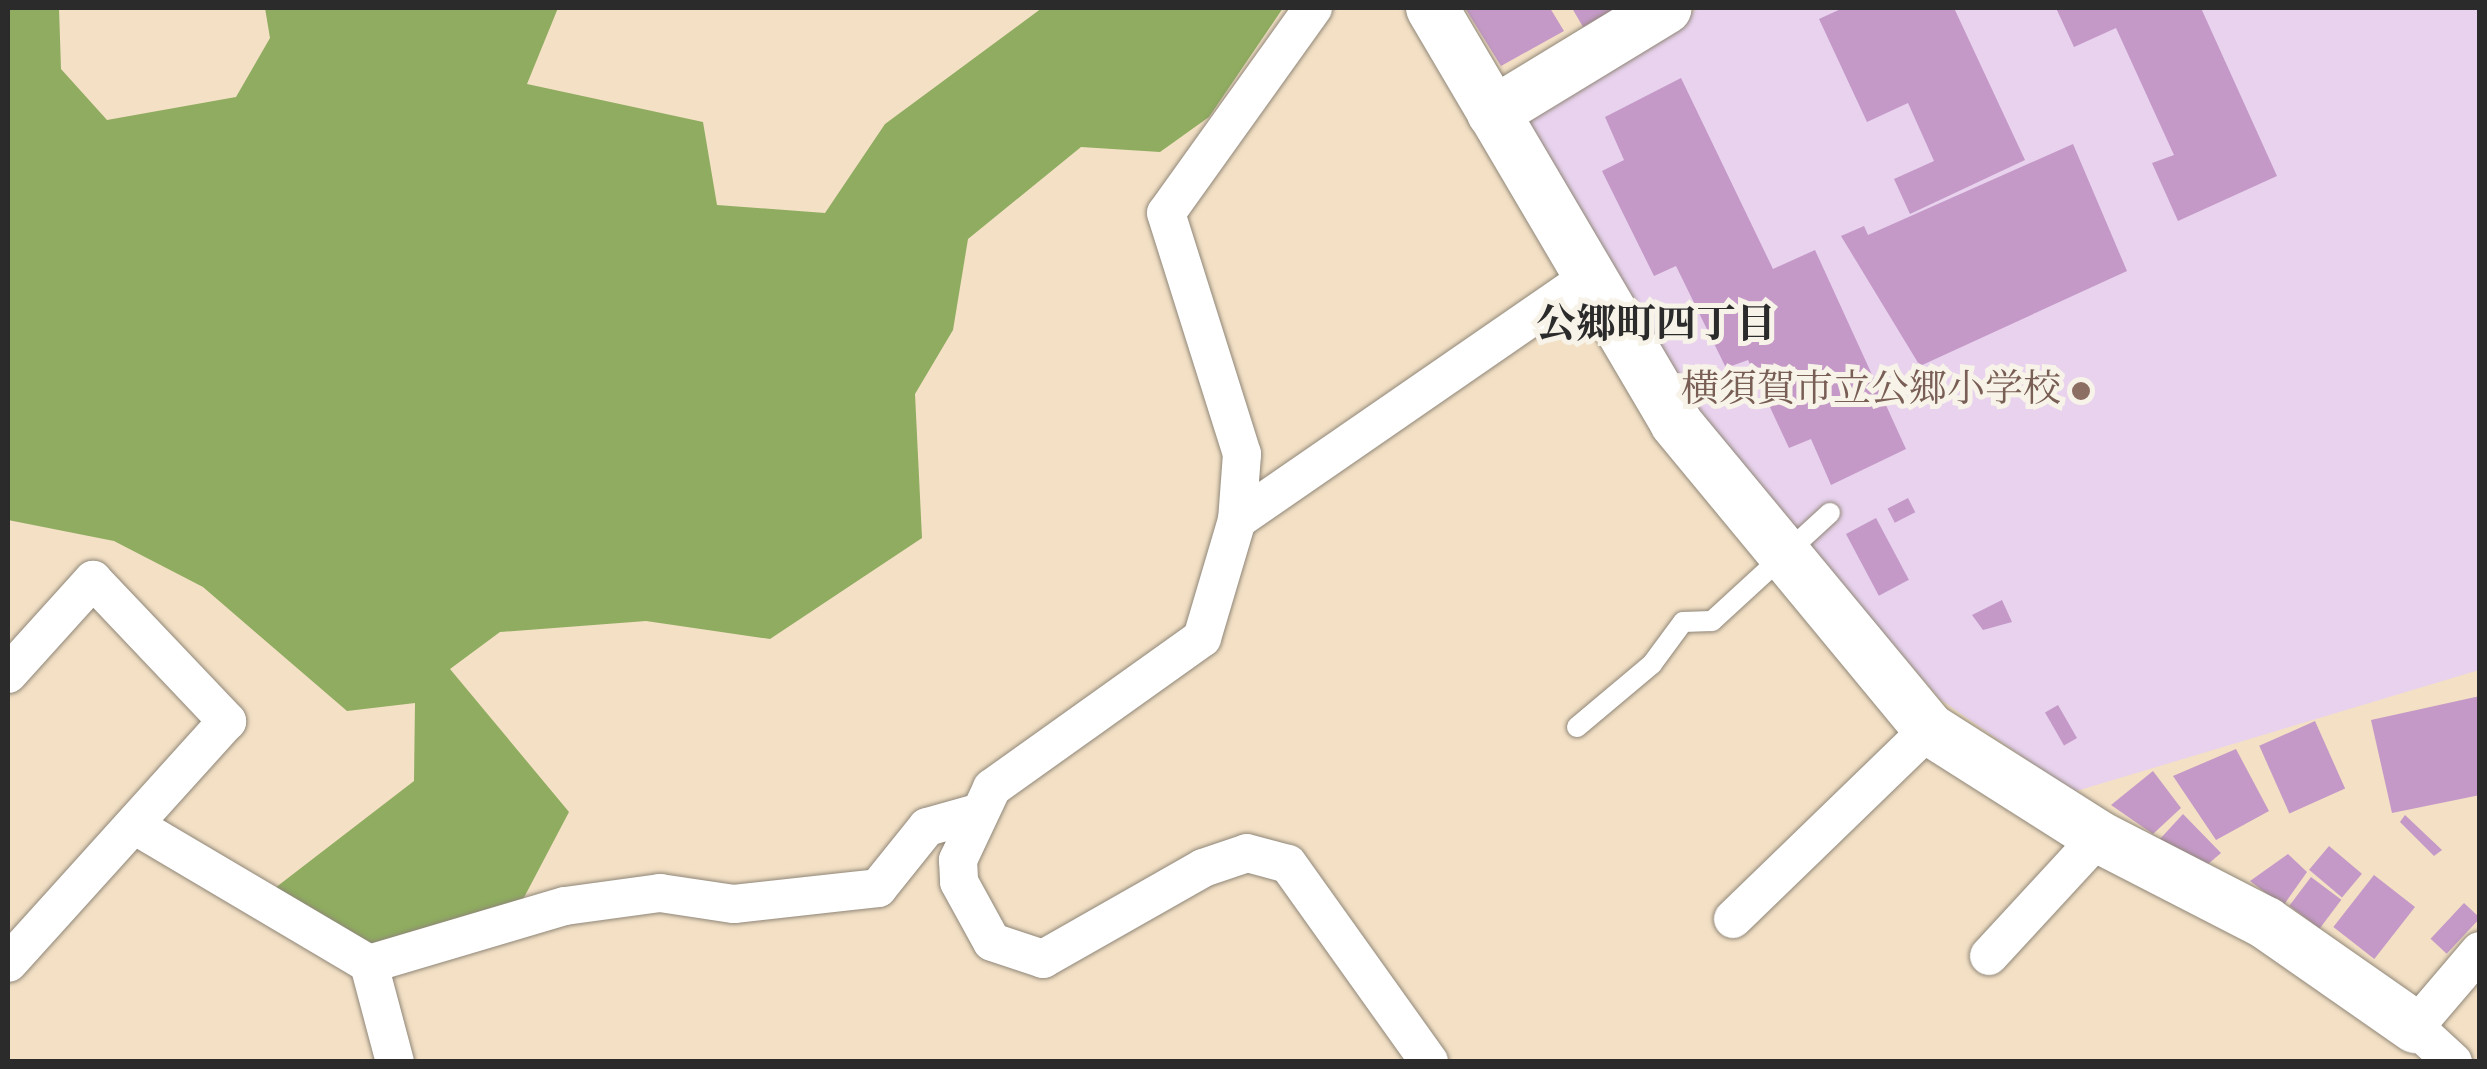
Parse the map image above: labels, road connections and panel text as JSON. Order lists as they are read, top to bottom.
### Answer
{
  "districts": ["公郷町四丁目"],
  "places": ["横須賀市立公郷小学校"]
}
